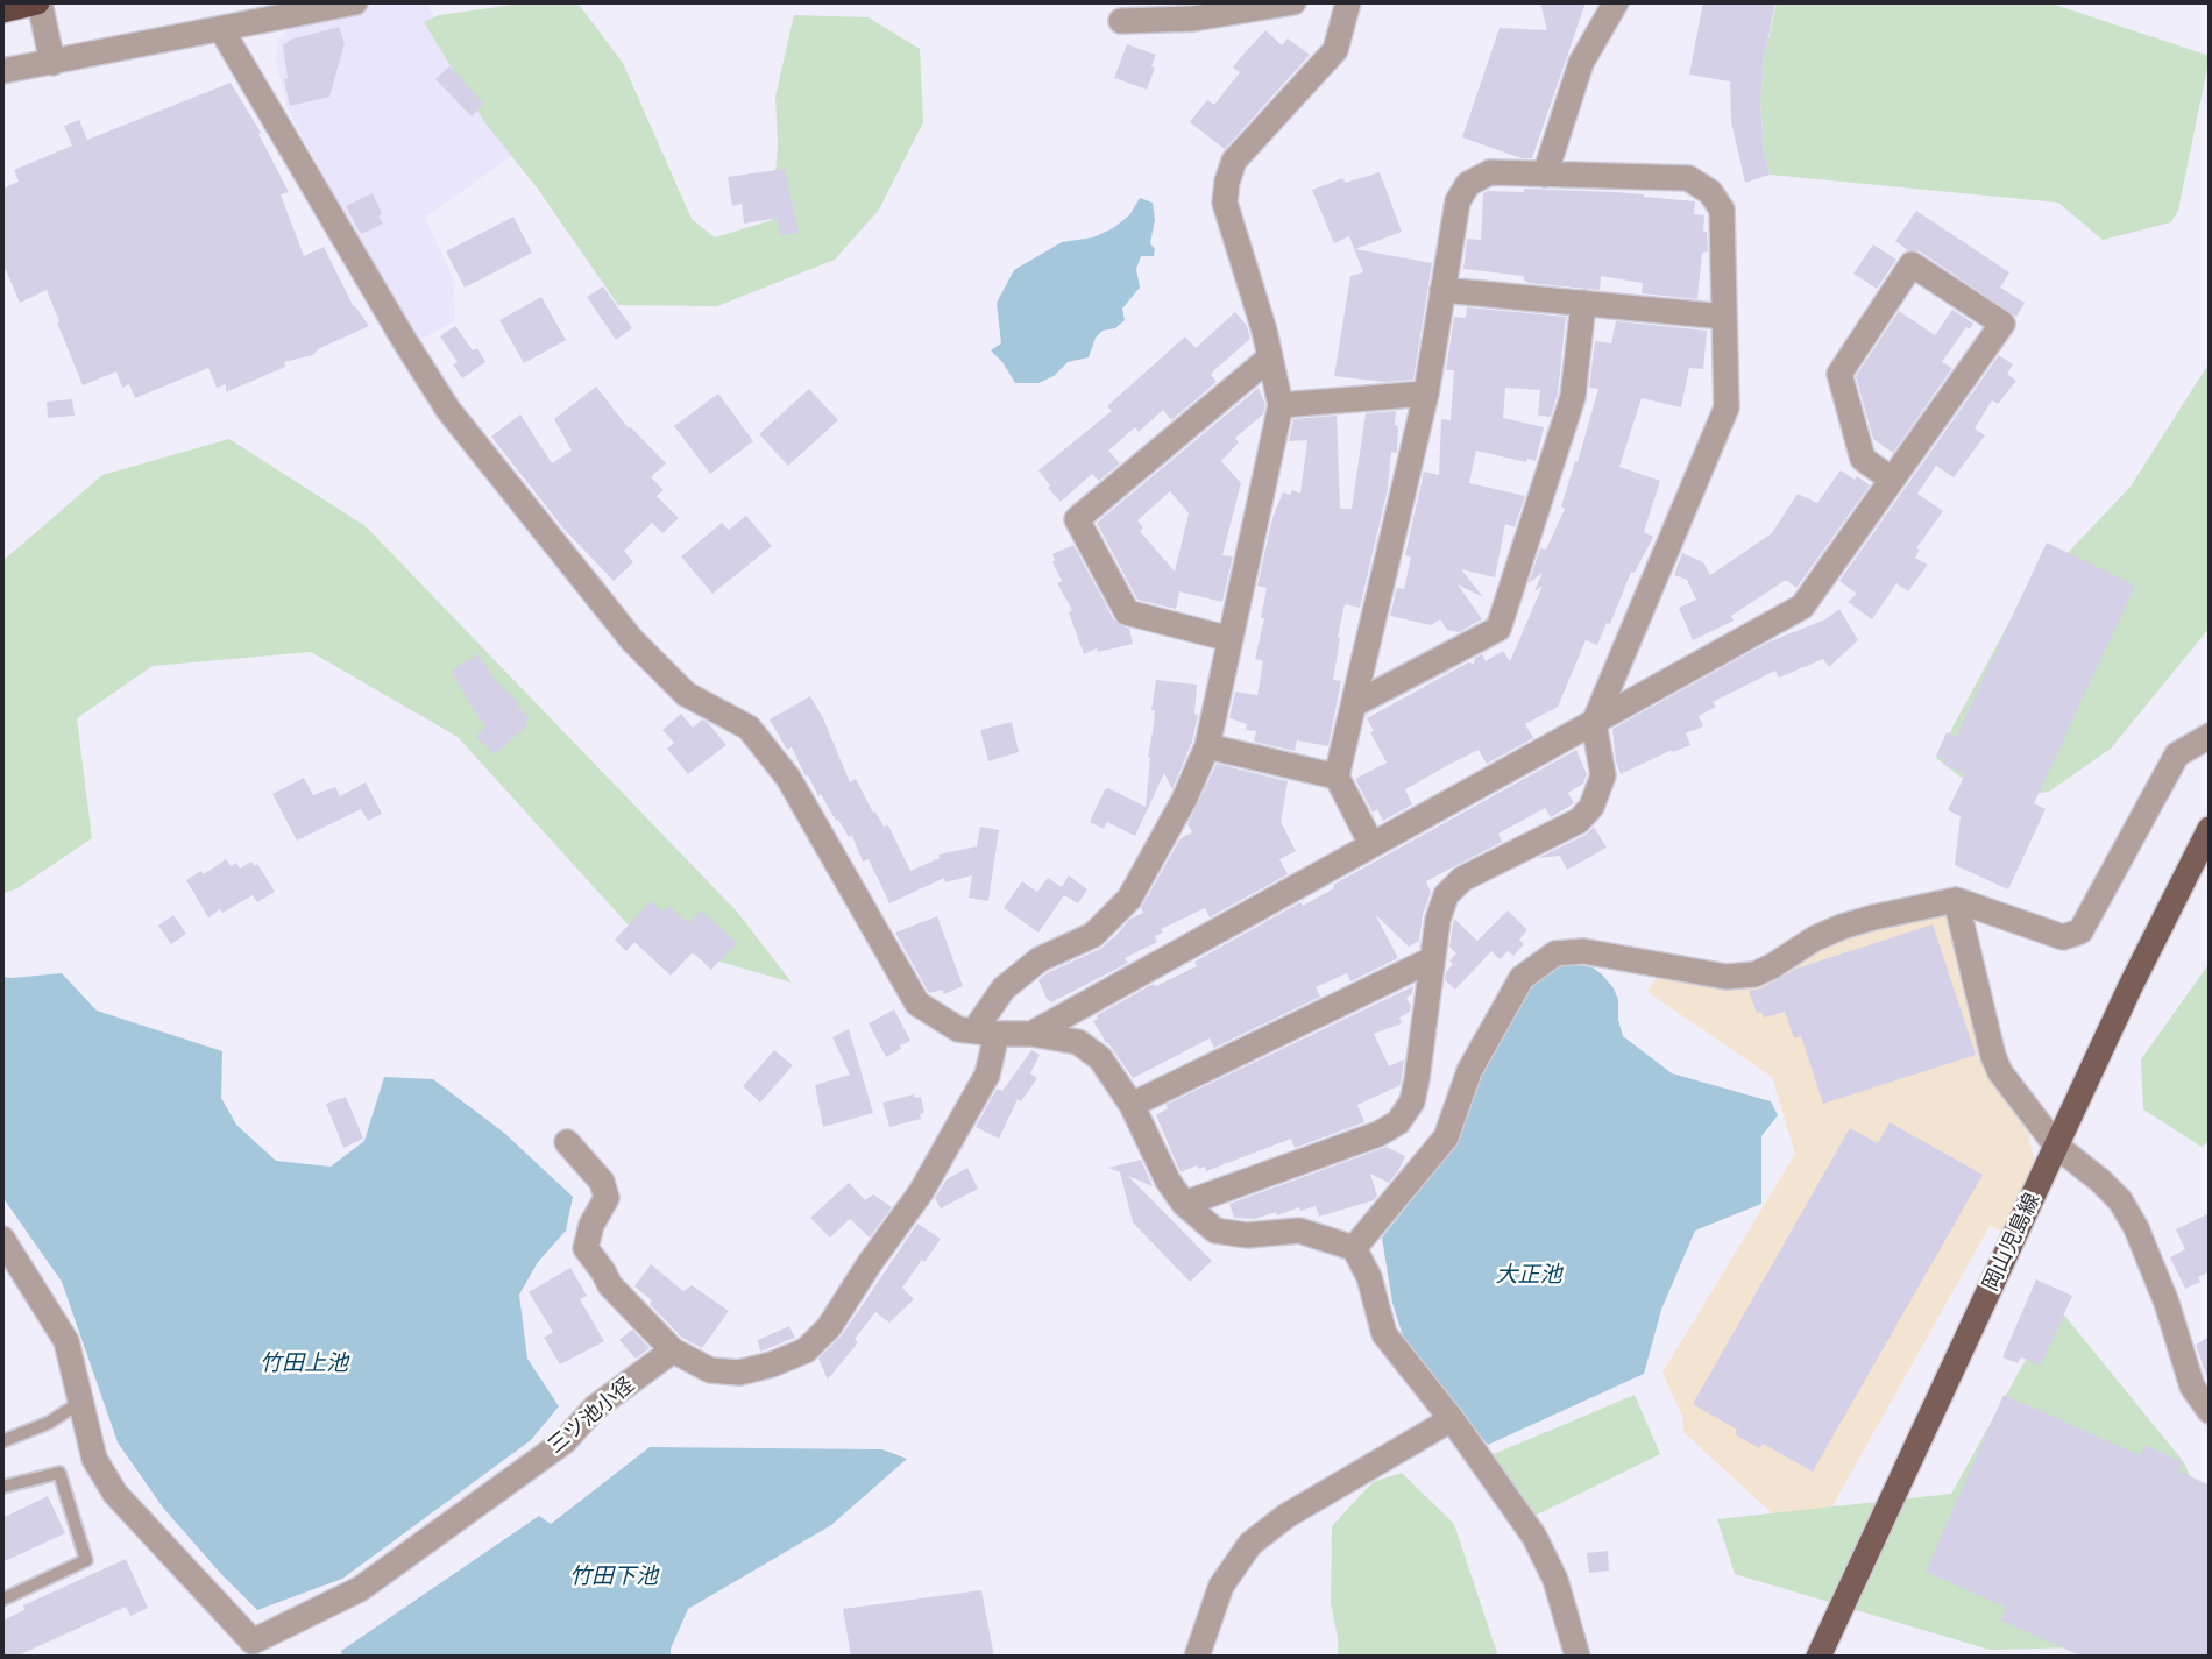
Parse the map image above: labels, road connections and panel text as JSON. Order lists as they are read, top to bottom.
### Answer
{
  "streets": {
    "main road": ["岡山児島線"],
    "street": ["三ツ池小径"]
  },
  "water": ["大正池", "竹田上池", "竹田下池"]
}
